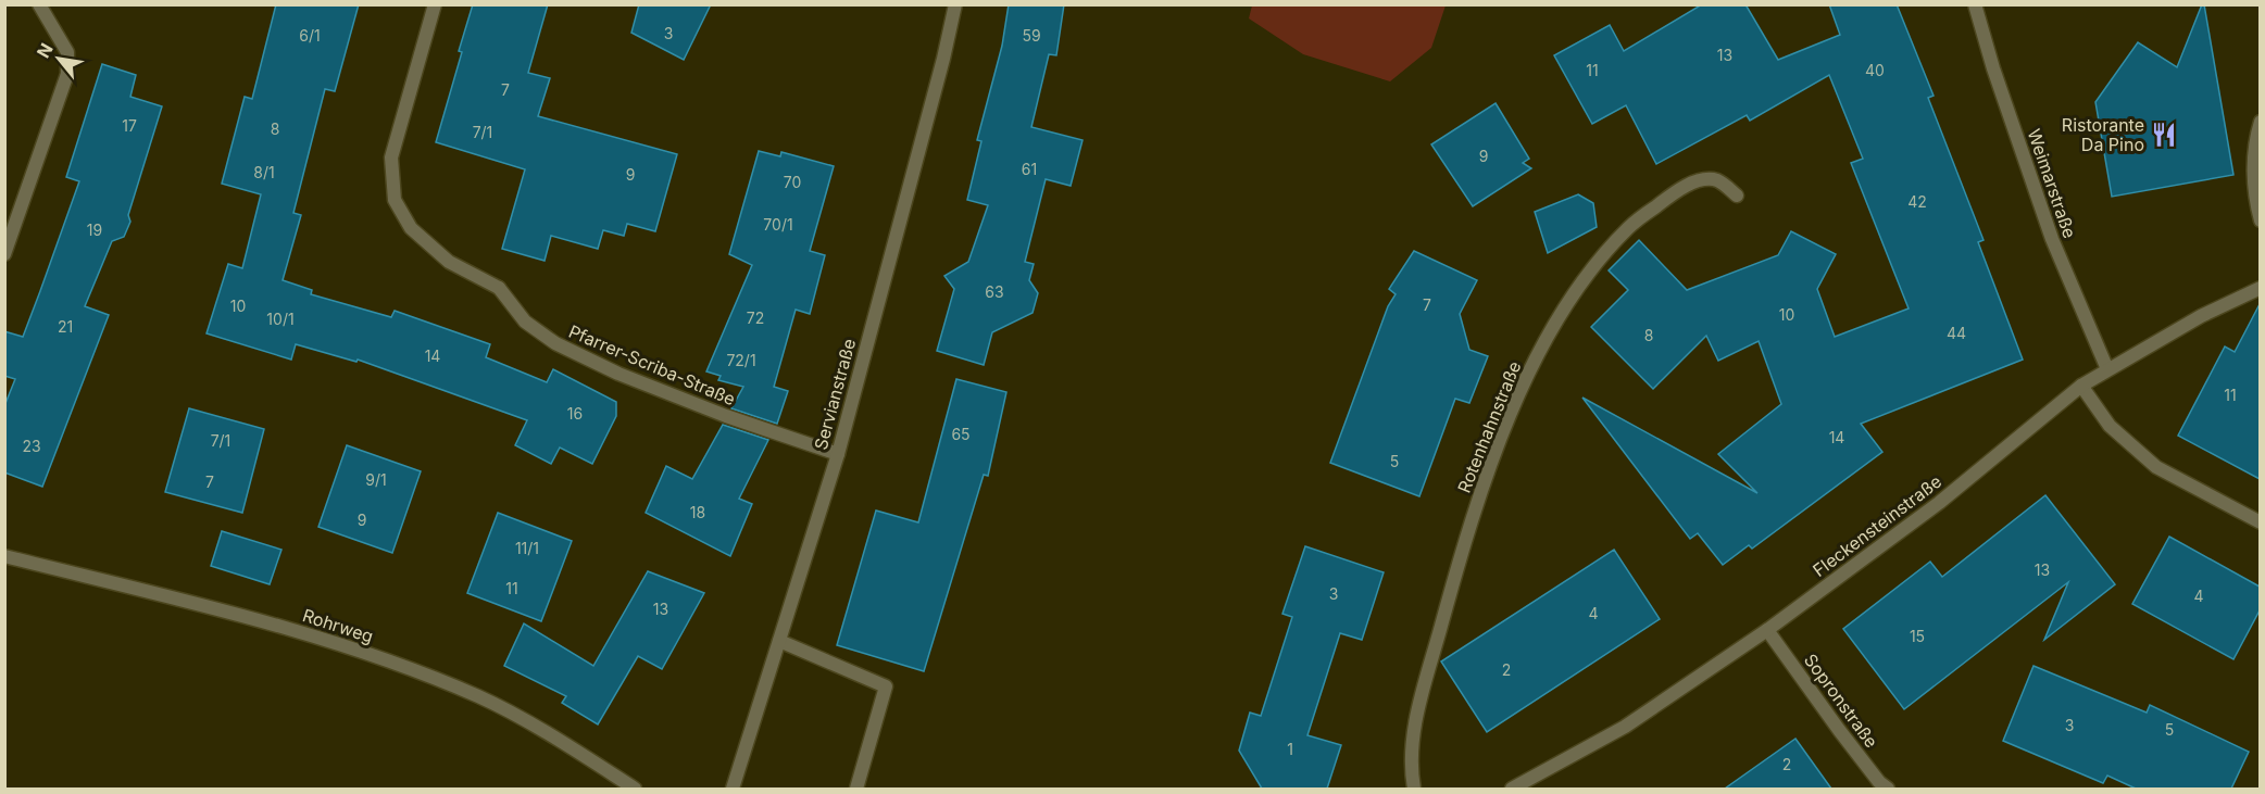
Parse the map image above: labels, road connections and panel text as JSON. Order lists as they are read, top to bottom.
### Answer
{
  "streets": {
    "street": [
      "Weimarstraße",
      "Pfarrer-Scriba-Straße",
      "Servianstraße",
      "Rotenhahnstraße",
      "Fleckensteinstraße",
      "Rohrweg",
      "Sopronstraße"
    ]
  },
  "crossings": [
    ["Weimarstraße", "Fleckensteinstraße"],
    ["Pfarrer-Scriba-Straße", "Servianstraße"],
    ["Fleckensteinstraße", "Sopronstraße"]
  ],
  "places": {
    "restaurant": ["Ristorante Da Pino"]
  },
  "house_numbers": [
    "3",
    "6/1",
    "59",
    "13",
    "11",
    "40",
    "7",
    "17",
    "8",
    "7/1",
    "9",
    "61",
    "8/1",
    "9",
    "70",
    "42",
    "70/1",
    "19",
    "63",
    "7",
    "10",
    "10",
    "72",
    "10/1",
    "21",
    "44",
    "8",
    "14",
    "72/1",
    "11",
    "16",
    "65",
    "14",
    "7/1",
    "23",
    "5",
    "9/1",
    "7",
    "18",
    "9",
    "11/1",
    "13",
    "11",
    "3",
    "4",
    "13",
    "4",
    "15",
    "2",
    "3",
    "5",
    "1",
    "2"
  ],
  "north": "top left"
}
